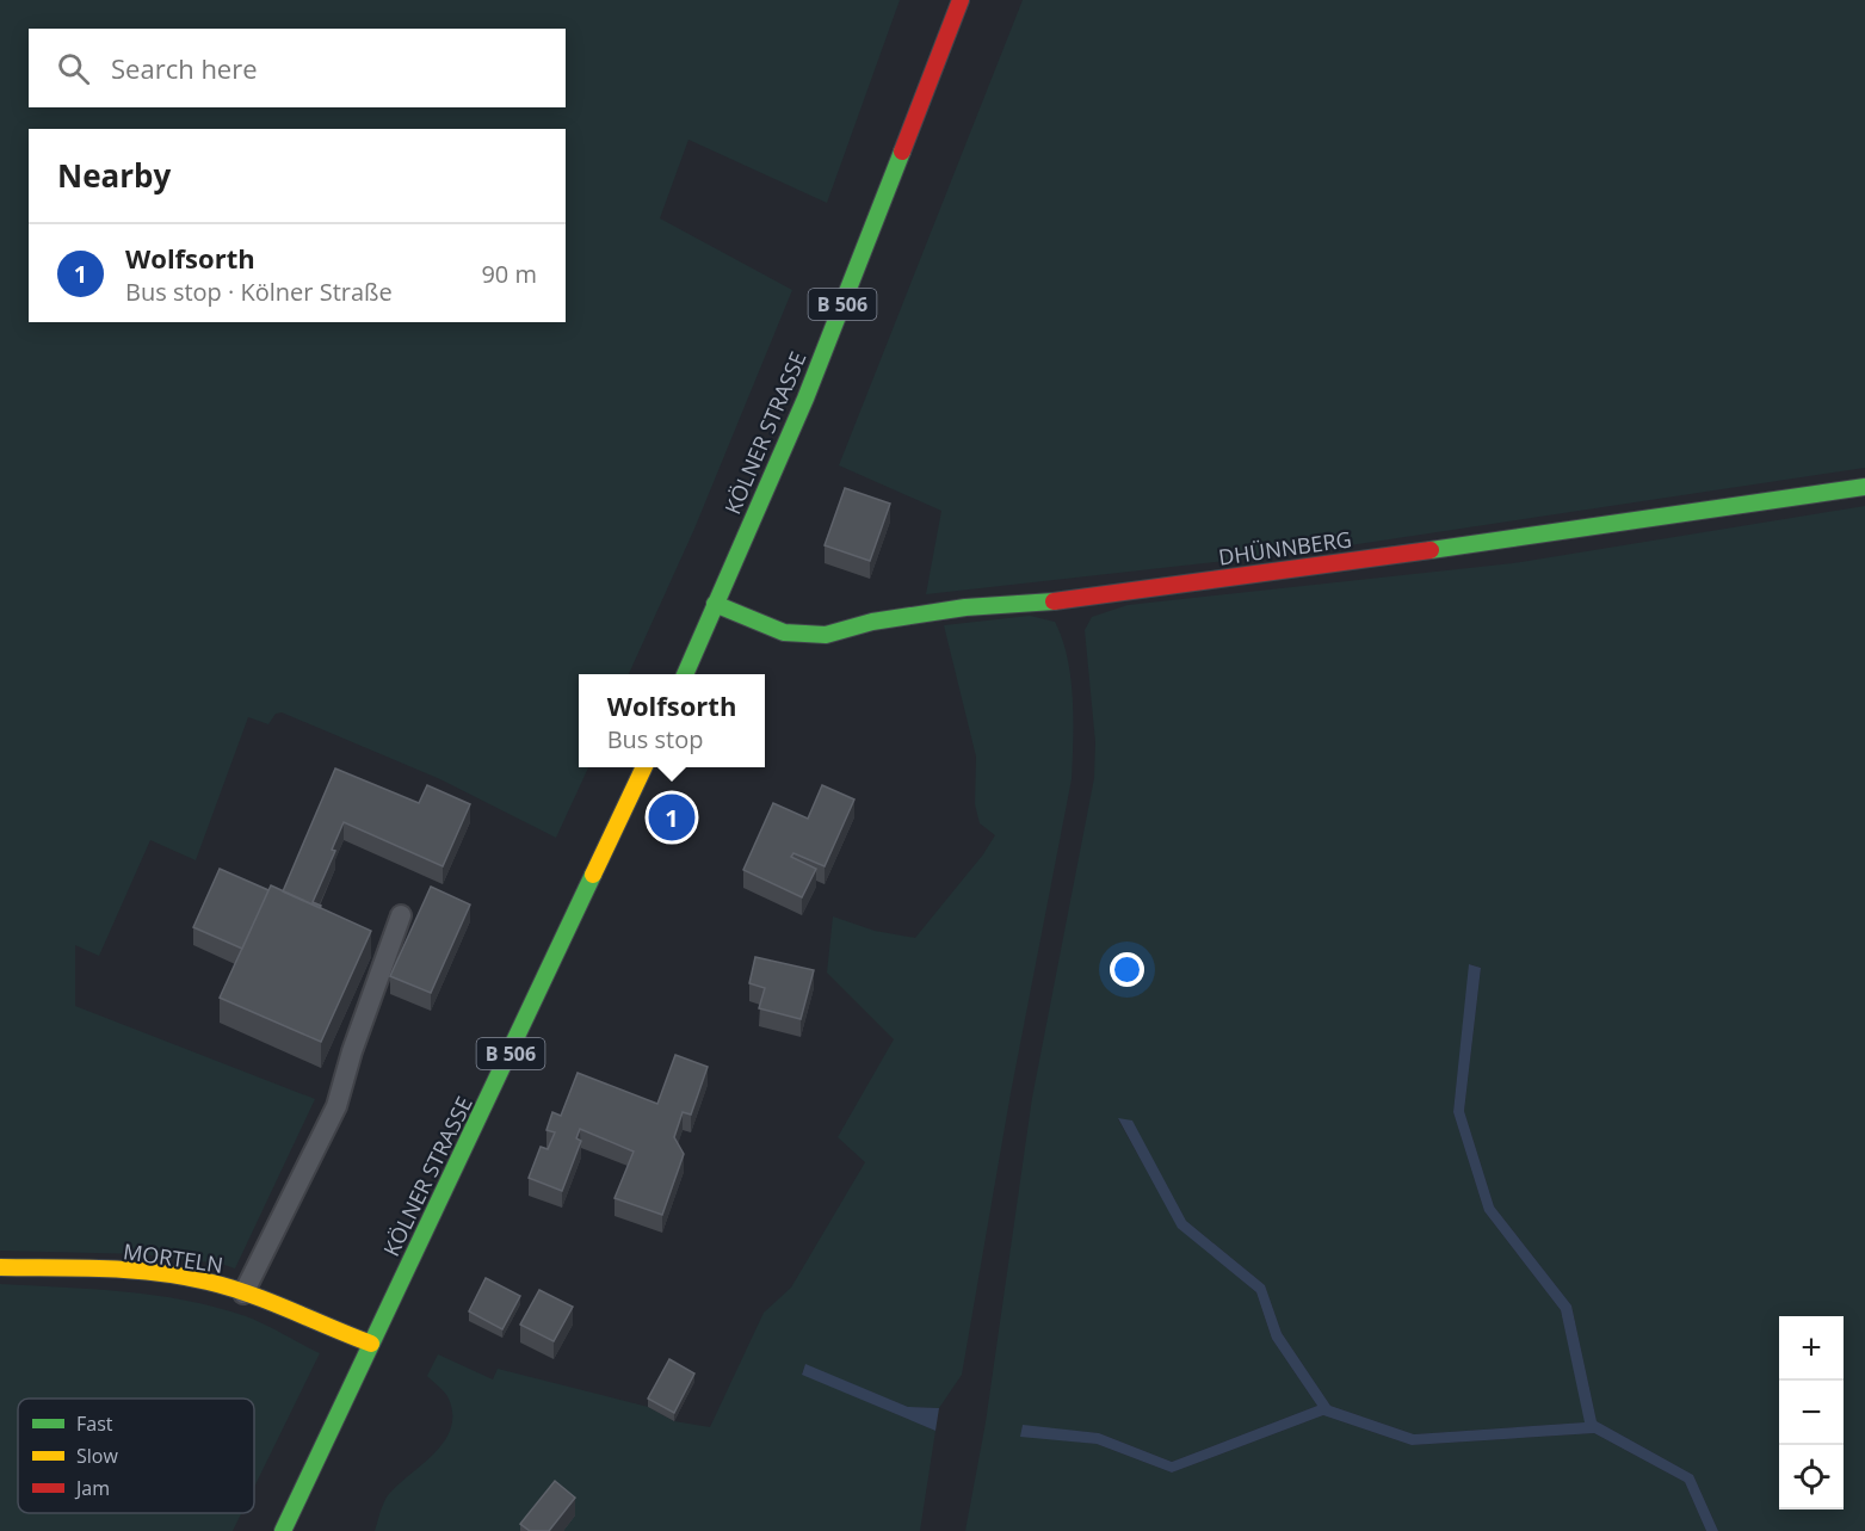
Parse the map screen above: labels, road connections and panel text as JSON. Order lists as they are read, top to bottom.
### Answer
{
  "streets": {
    "main road": [
      "B 506",
      "KÖLNER STRASSE",
      "DHÜNNBERG",
      "MORTELN"
    ]
  },
  "crossings": [
    ["KÖLNER STRASSE", "DHÜNNBERG"],
    ["KÖLNER STRASSE", "MORTELN"]
  ],
  "legend": ["Fast", "Slow", "Jam"],
  "page": {
    "search": "Search here",
    "heading": "Nearby",
    "list": [
      {
        "mark": "1",
        "name": "Wolfsorth",
        "note": "Bus stop · Kölner Straße",
        "value": "90 m"
      }
    ],
    "popup": ["Wolfsorth", "Bus stop"],
    "pins": "1",
    "map_buttons": ["+", "−"]
  }
}
